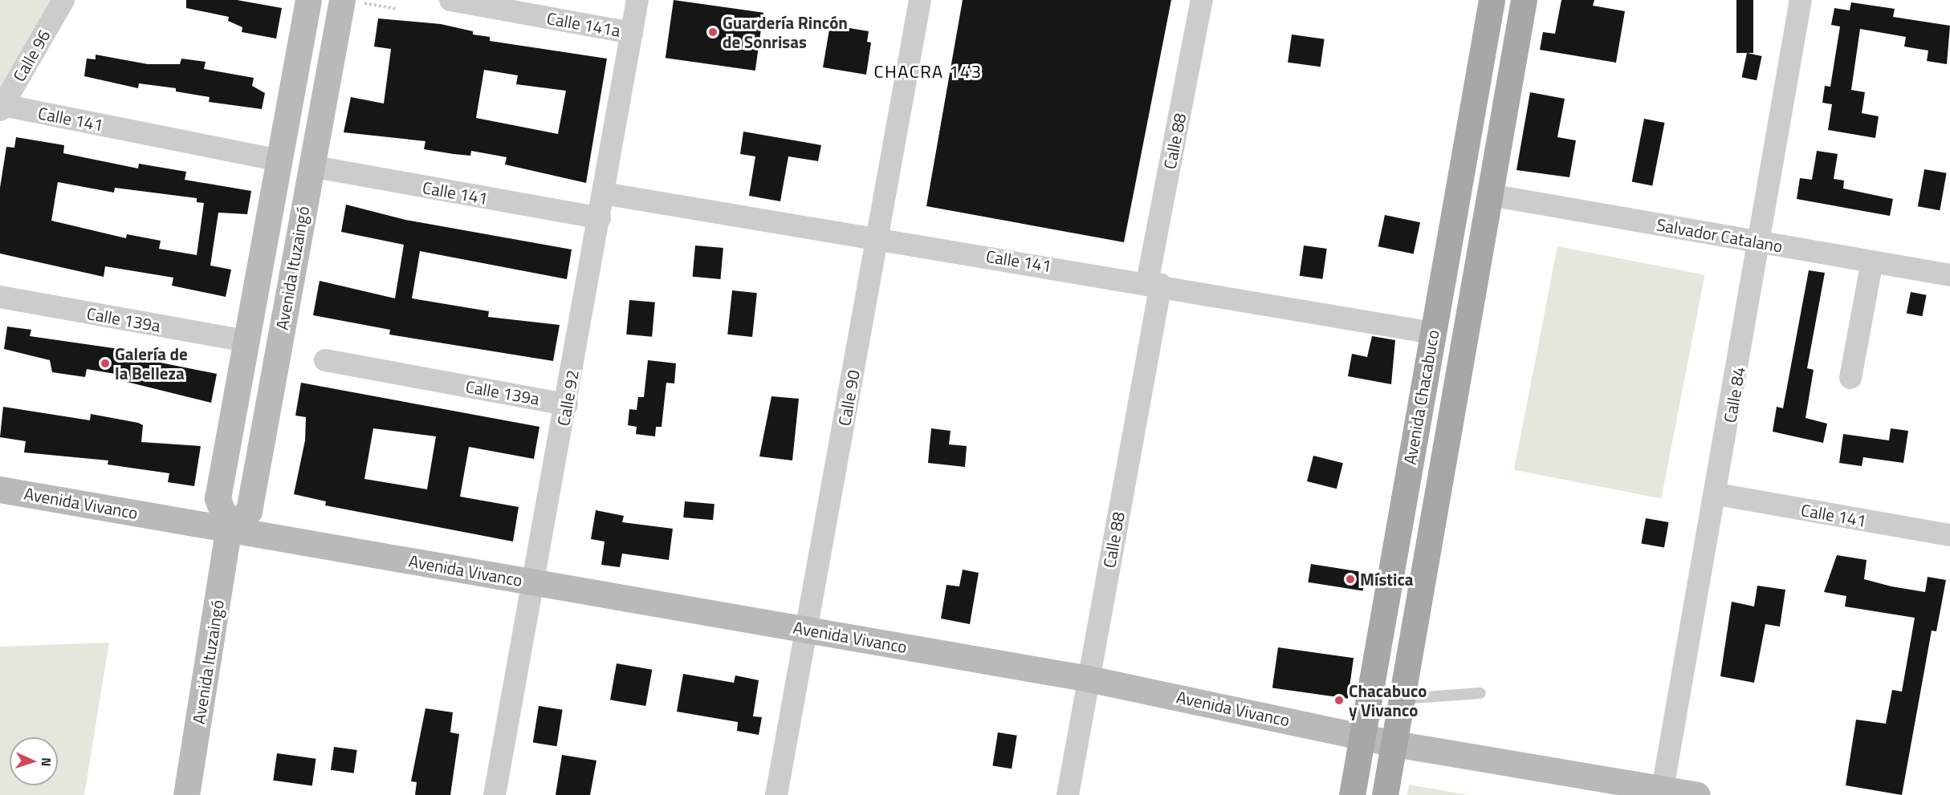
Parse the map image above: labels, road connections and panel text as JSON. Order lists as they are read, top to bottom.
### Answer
{
  "streets": {
    "main road": ["Avenida Ituzaingó", "Avenida Chacabuco", "Avenida Vivanco"],
    "street": [
      "Calle 141a",
      "Calle 96",
      "Calle 141",
      "Calle 88",
      "Salvador Catalano",
      "Calle 139a",
      "Calle 84",
      "Calle 92",
      "Calle 90"
    ]
  },
  "crossings": [
    ["Calle 141a", "Calle 92"],
    ["Calle 96", "Calle 141"],
    ["Calle 141", "Calle 88"],
    ["Calle 141", "Avenida Ituzaingó"],
    ["Calle 141", "Calle 84"],
    ["Calle 141", "Avenida Chacabuco"],
    ["Calle 141", "Calle 92"],
    ["Calle 141", "Calle 90"],
    ["Calle 88", "Avenida Vivanco"],
    ["Salvador Catalano", "Calle 84"],
    ["Salvador Catalano", "Avenida Chacabuco"],
    ["Avenida Ituzaingó", "Calle 139a"],
    ["Avenida Ituzaingó", "Avenida Vivanco"],
    ["Calle 139a", "Calle 92"],
    ["Calle 84", "Avenida Vivanco"],
    ["Avenida Chacabuco", "Avenida Vivanco"],
    ["Calle 92", "Avenida Vivanco"],
    ["Calle 90", "Avenida Vivanco"]
  ],
  "districts": ["CHACRA 143"],
  "places": [
    "Guardería Rincón de Sonrisas",
    "Galería de la Belleza",
    "Mística",
    "Chacabuco y Vivanco"
  ],
  "north": "right"
}
